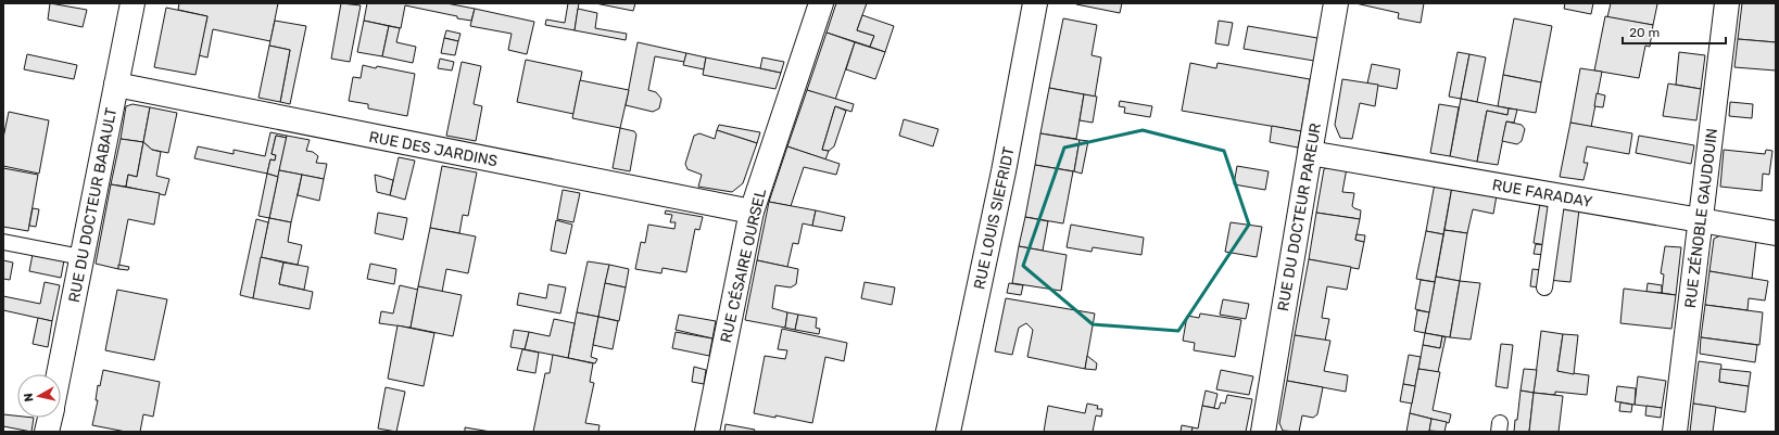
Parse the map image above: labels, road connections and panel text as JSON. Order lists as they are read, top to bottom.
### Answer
{
  "streets": {
    "street": [
      "RUE DES JARDINS",
      "RUE FARADAY",
      "RUE DU DOCTEUR BABAULT",
      "RUE DU DOCTEUR PAREUR",
      "RUE LOUIS SIEFRIDT",
      "RUE ZÉNOBLE GAUDOUIN",
      "RUE CÉSAIRE OURSEL"
    ]
  },
  "crossings": [
    ["RUE DES JARDINS", "RUE DU DOCTEUR BABAULT"],
    ["RUE DES JARDINS", "RUE CÉSAIRE OURSEL"],
    ["RUE FARADAY", "RUE DU DOCTEUR PAREUR"],
    ["RUE FARADAY", "RUE ZÉNOBLE GAUDOUIN"]
  ],
  "scale_bar": "20 m",
  "north": "left"
}
